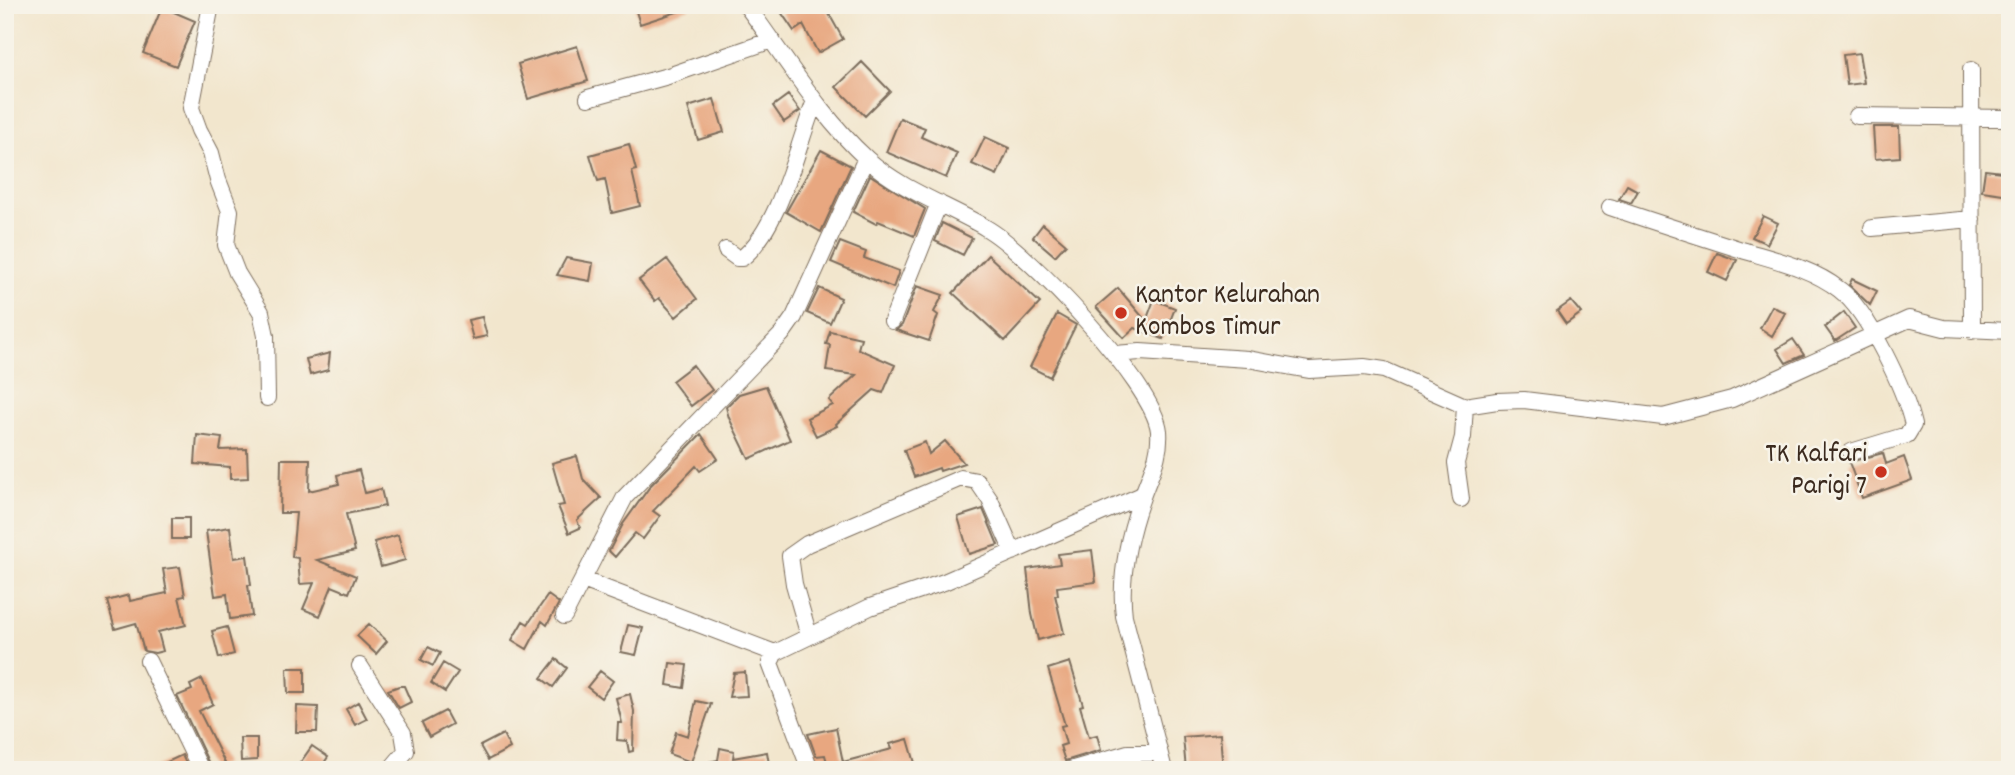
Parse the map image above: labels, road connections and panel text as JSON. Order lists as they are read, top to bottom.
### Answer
{
  "places": ["Kantor Kelurahan Kombos Timur", "TK Kalfari Parigi 7"]
}
